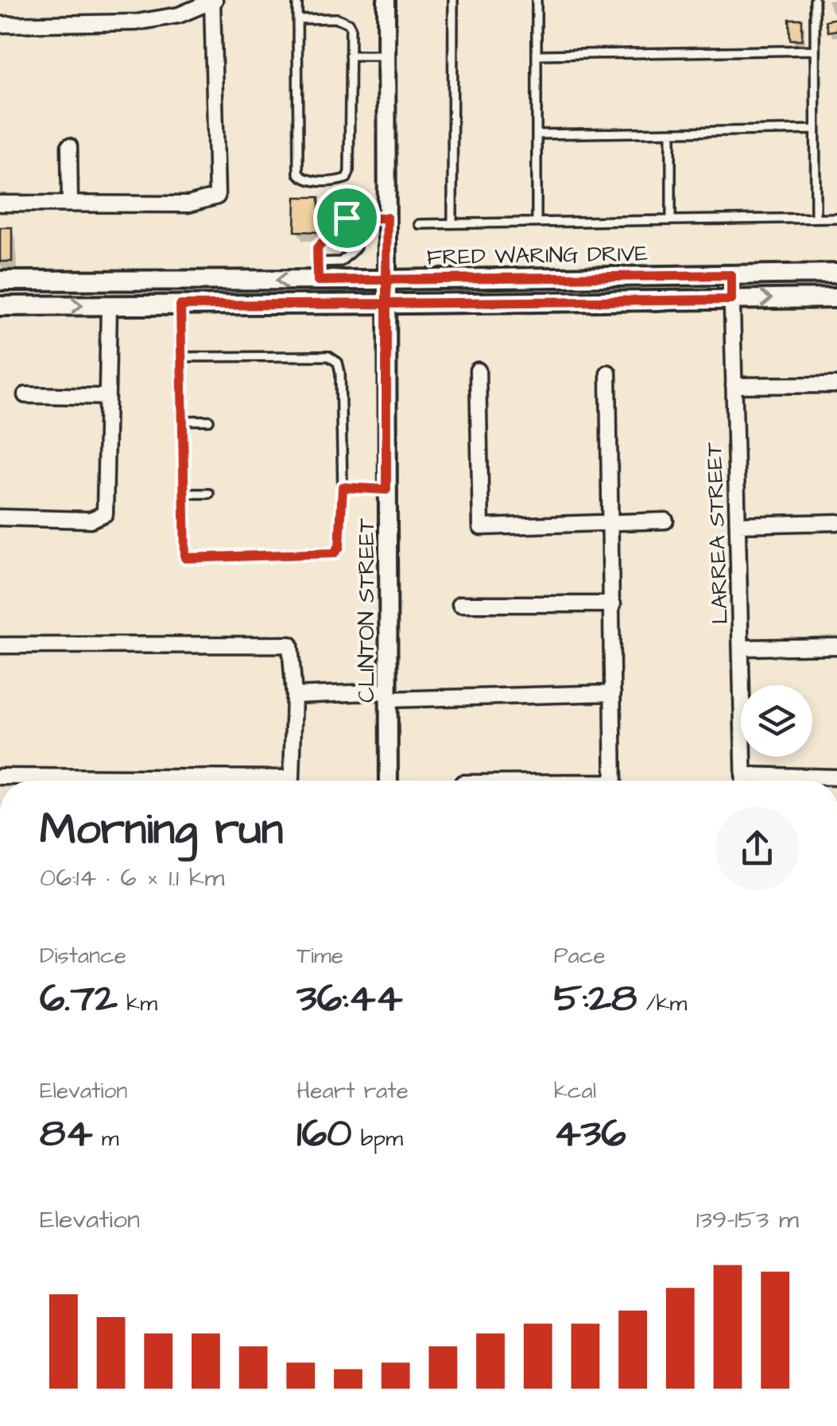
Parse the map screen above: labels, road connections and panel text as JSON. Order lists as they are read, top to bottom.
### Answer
{
  "streets": {
    "main road": ["FRED WARING DRIVE"],
    "street": ["LARREA STREET", "CLINTON STREET"]
  },
  "crossings": [
    ["FRED WARING DRIVE", "LARREA STREET"],
    ["FRED WARING DRIVE", "CLINTON STREET"]
  ],
  "page": {
    "heading": ["Morning run", "06:14 · 6 × 1.1 km"],
    "stats": [
      ["Distance", "6.72 km"],
      ["Time", "36:44"],
      ["Pace", "5:28 /km"],
      ["Elevation", "84 m"],
      ["Heart rate", "160 bpm"],
      ["kcal", "436"]
    ],
    "chart": ["Elevation", "139–153 m"]
  }
}
